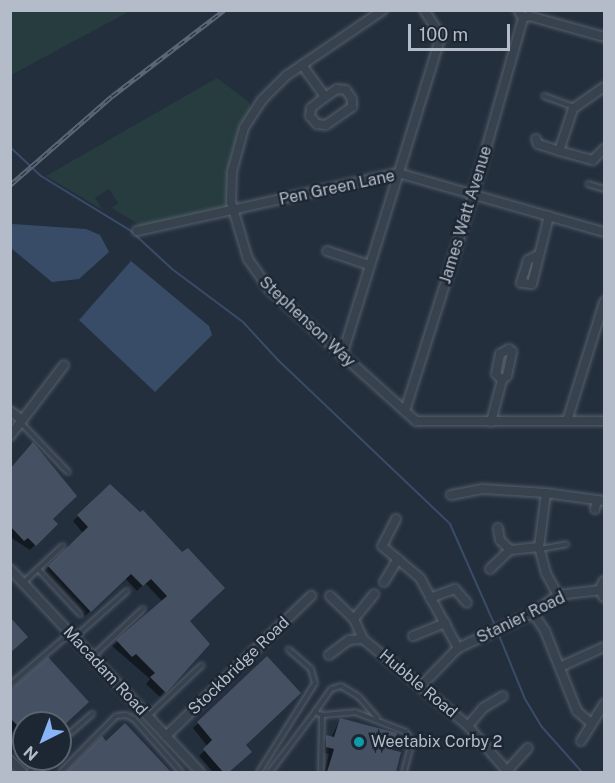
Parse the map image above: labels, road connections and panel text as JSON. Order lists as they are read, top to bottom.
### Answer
{
  "streets": {
    "street": [
      "Pen Green Lane",
      "James Watt Avenue",
      "Stephenson Way",
      "Stanier Road",
      "Stockbridge Road",
      "Macadam Road",
      "Hubble Road"
    ]
  },
  "crossings": [
    ["Pen Green Lane", "James Watt Avenue"],
    ["Pen Green Lane", "Stephenson Way"],
    ["James Watt Avenue", "Stephenson Way"],
    ["Stanier Road", "Hubble Road"],
    ["Stockbridge Road", "Macadam Road"]
  ],
  "places": ["Weetabix Corby 2"],
  "scale_bar": "100 m",
  "north": "bottom left"
}
